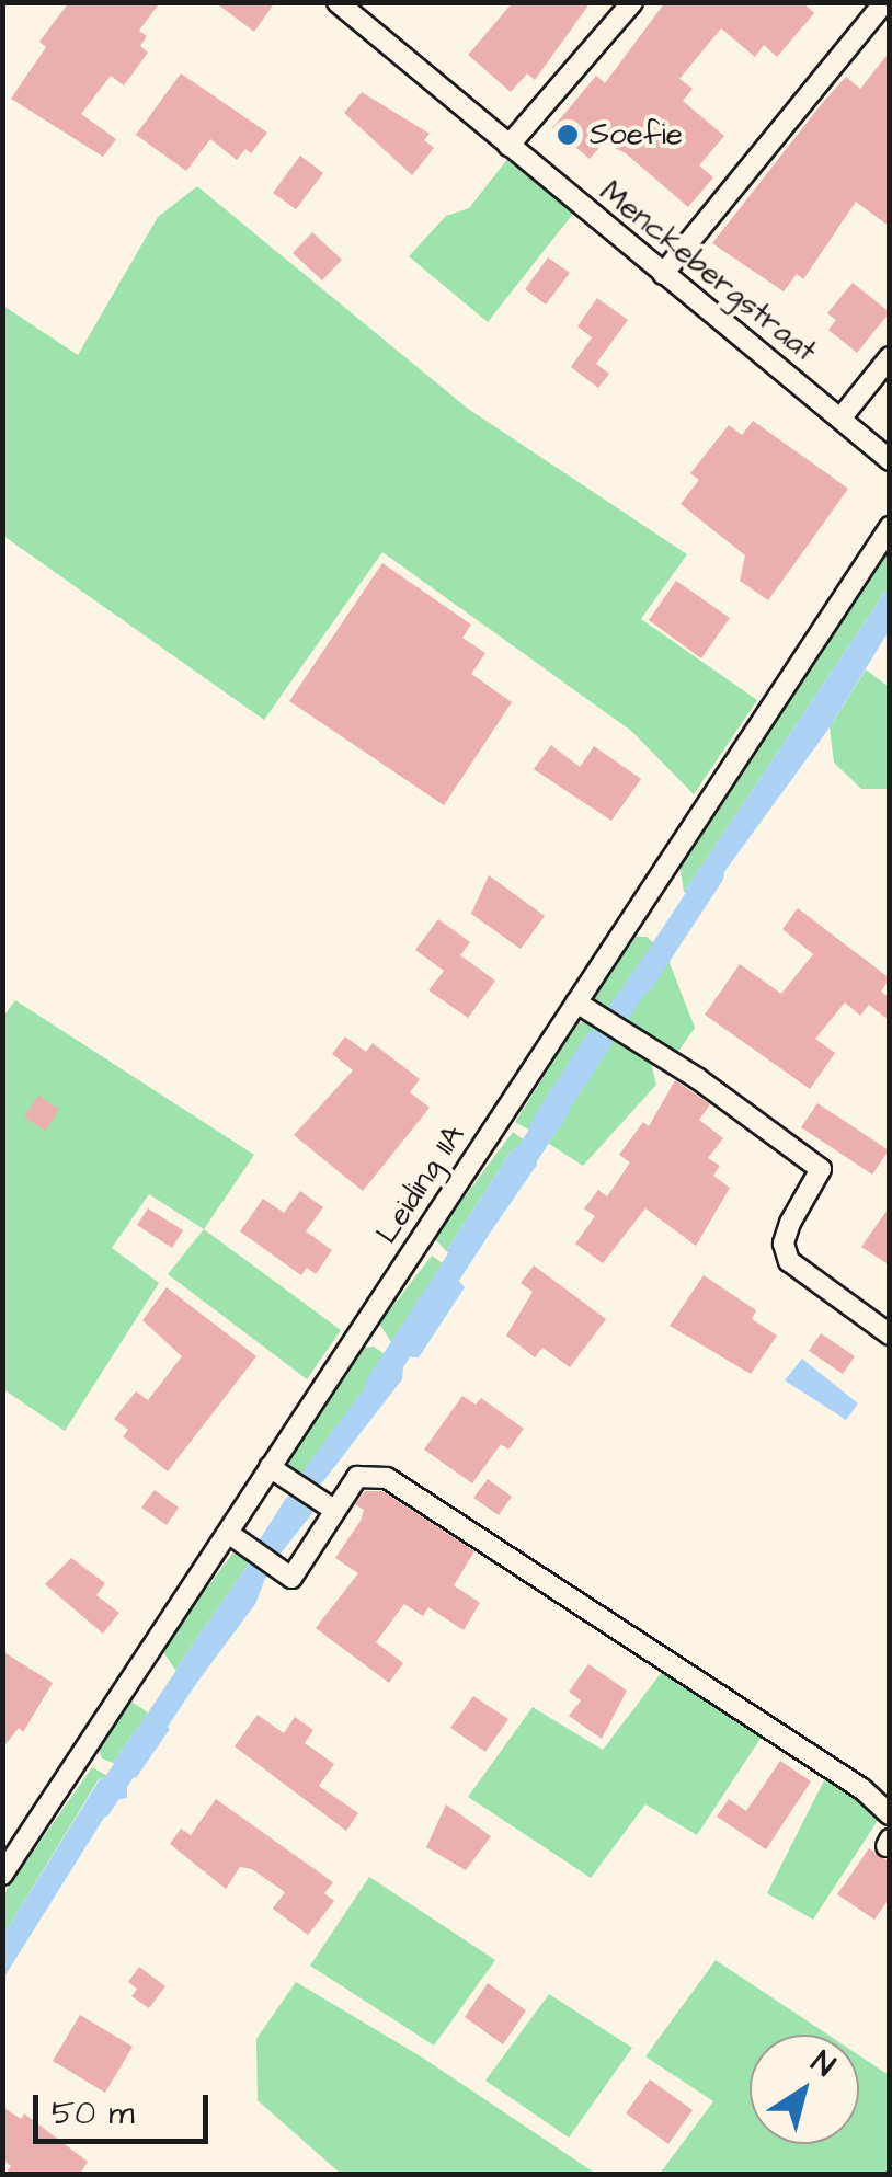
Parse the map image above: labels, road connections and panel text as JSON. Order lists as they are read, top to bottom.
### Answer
{
  "streets": {
    "street": ["Menckebergstraat", "Leiding 11A"]
  },
  "places": ["Soefie"],
  "scale_bar": "50 m",
  "north": "top right"
}
